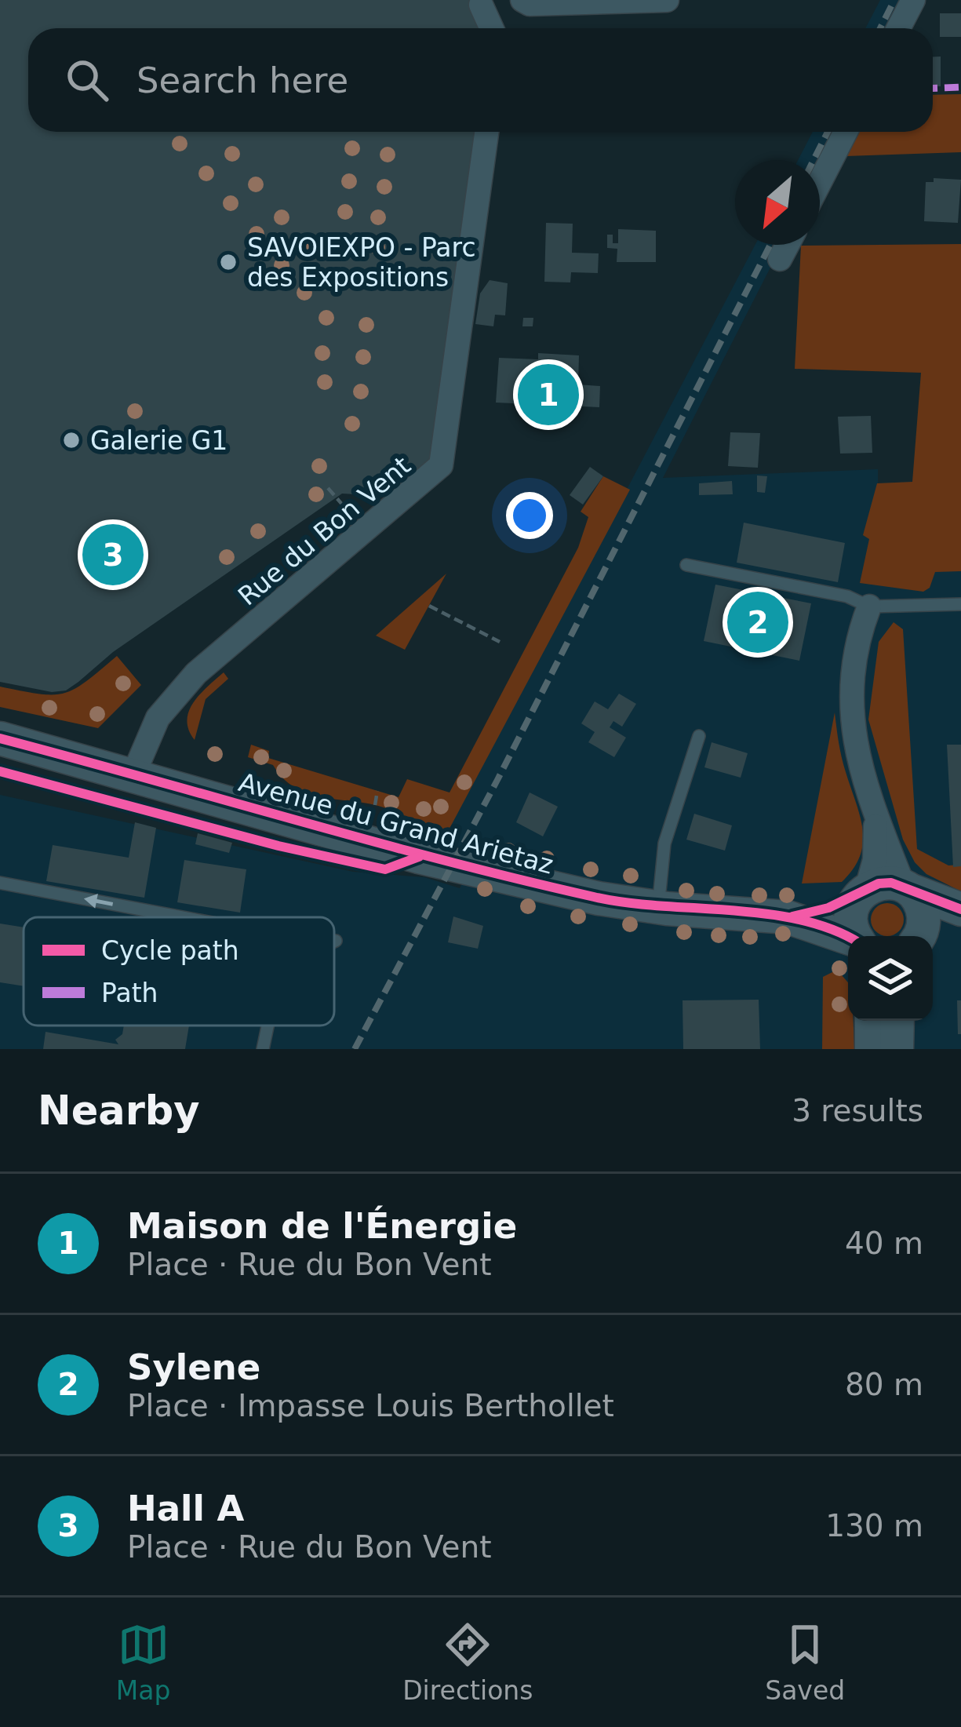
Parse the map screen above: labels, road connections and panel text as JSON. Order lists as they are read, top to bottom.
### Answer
{
  "streets": {
    "main road": ["Avenue du Grand Arietaz"],
    "street": ["Rue du Bon Vent"]
  },
  "crossings": [
    ["Rue du Bon Vent", "Avenue du Grand Arietaz"]
  ],
  "places": ["SAVOIEXPO - Parc des Expositions", "Galerie G1"],
  "legend": ["Cycle path", "Path"],
  "north": "bottom left",
  "page": {
    "search": "Search here",
    "pins": ["1", "3", "2"],
    "heading": ["Nearby", "3 results"],
    "list": [
      {
        "mark": "1",
        "name": "Maison de l'Énergie",
        "note": "Place · Rue du Bon Vent",
        "value": "40 m"
      },
      {
        "mark": "2",
        "name": "Sylene",
        "note": "Place · Impasse Louis Berthollet",
        "value": "80 m"
      },
      {
        "mark": "3",
        "name": "Hall A",
        "note": "Place · Rue du Bon Vent",
        "value": "130 m"
      }
    ],
    "nav": ["Map", "Directions", "Saved"]
  }
}
